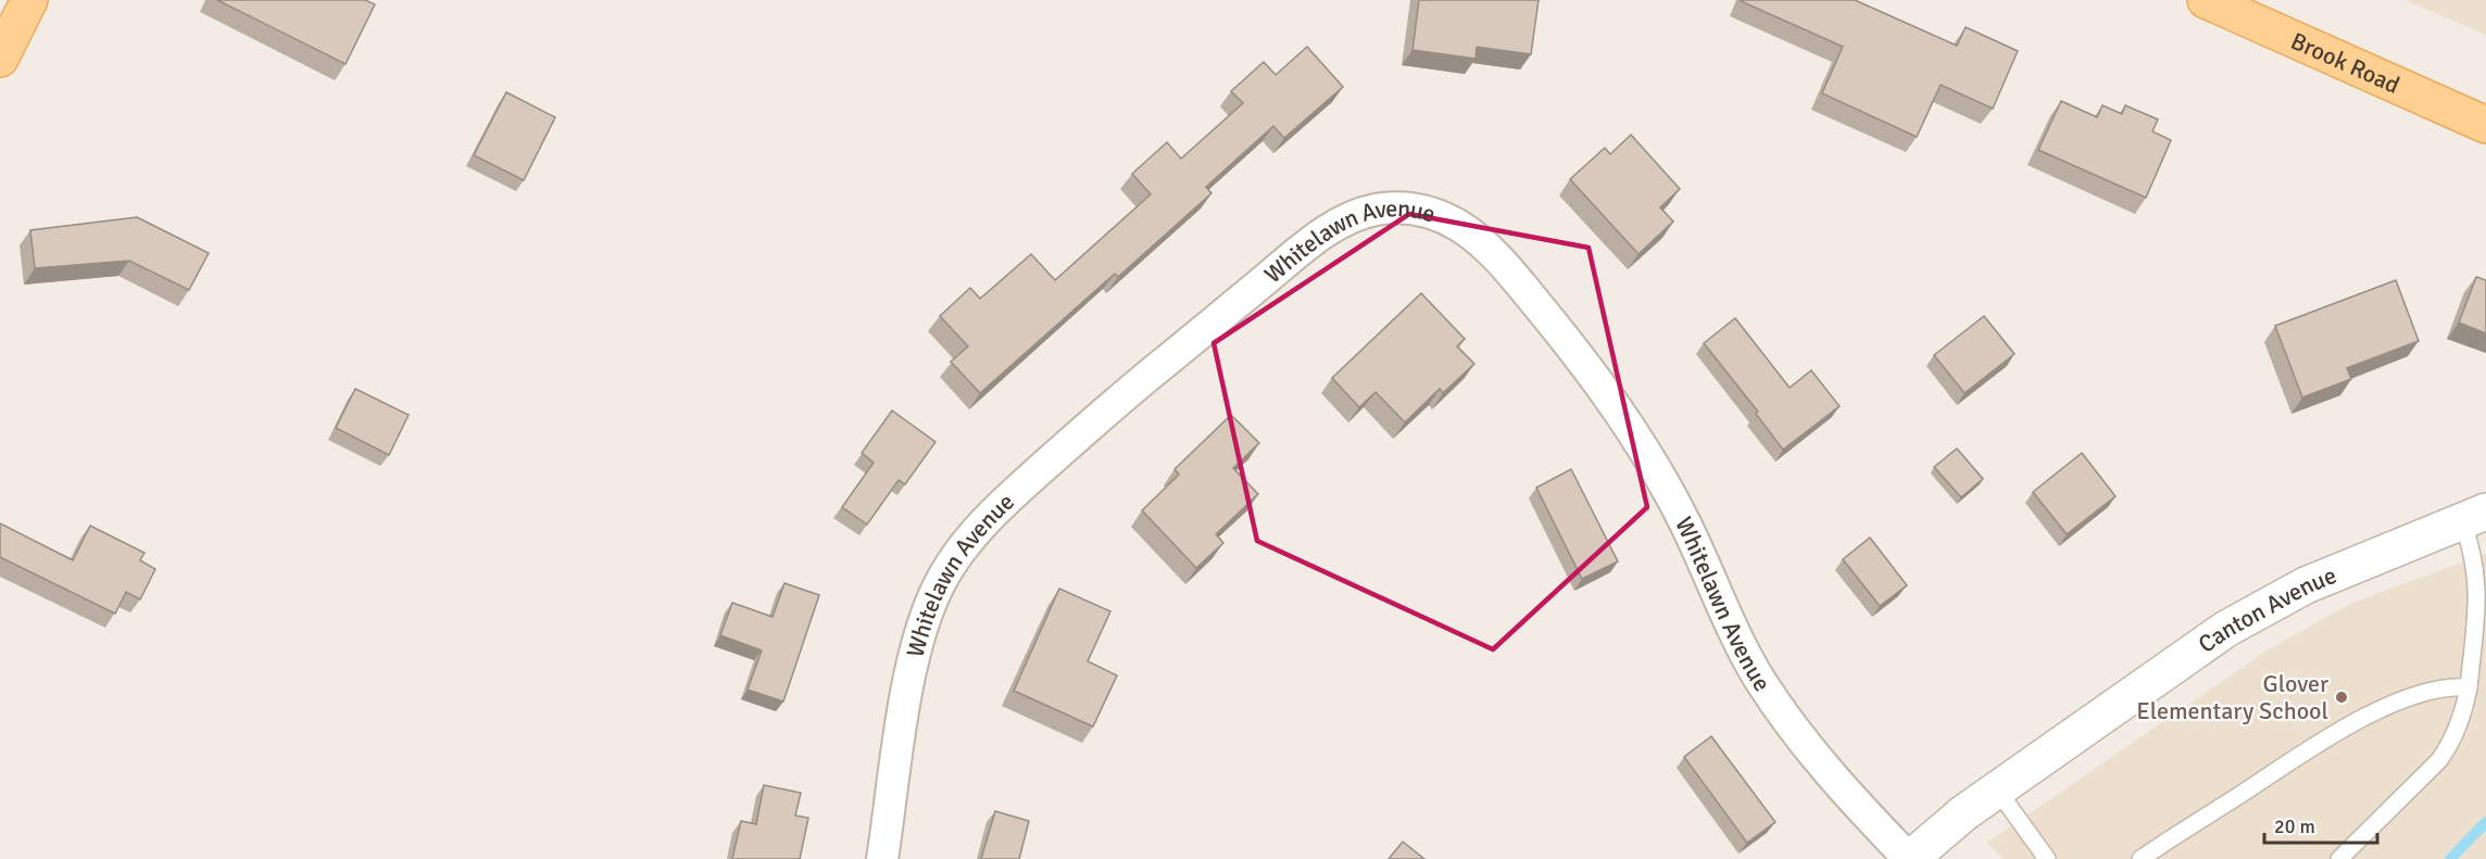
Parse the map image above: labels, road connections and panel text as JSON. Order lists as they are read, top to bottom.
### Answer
{
  "streets": {
    "main road": ["Brook Road"],
    "street": ["Whitelawn Avenue", "Canton Avenue"]
  },
  "crossings": [
    ["Whitelawn Avenue", "Canton Avenue"]
  ],
  "places": ["Glover Elementary School"],
  "scale_bar": "20 m"
}
